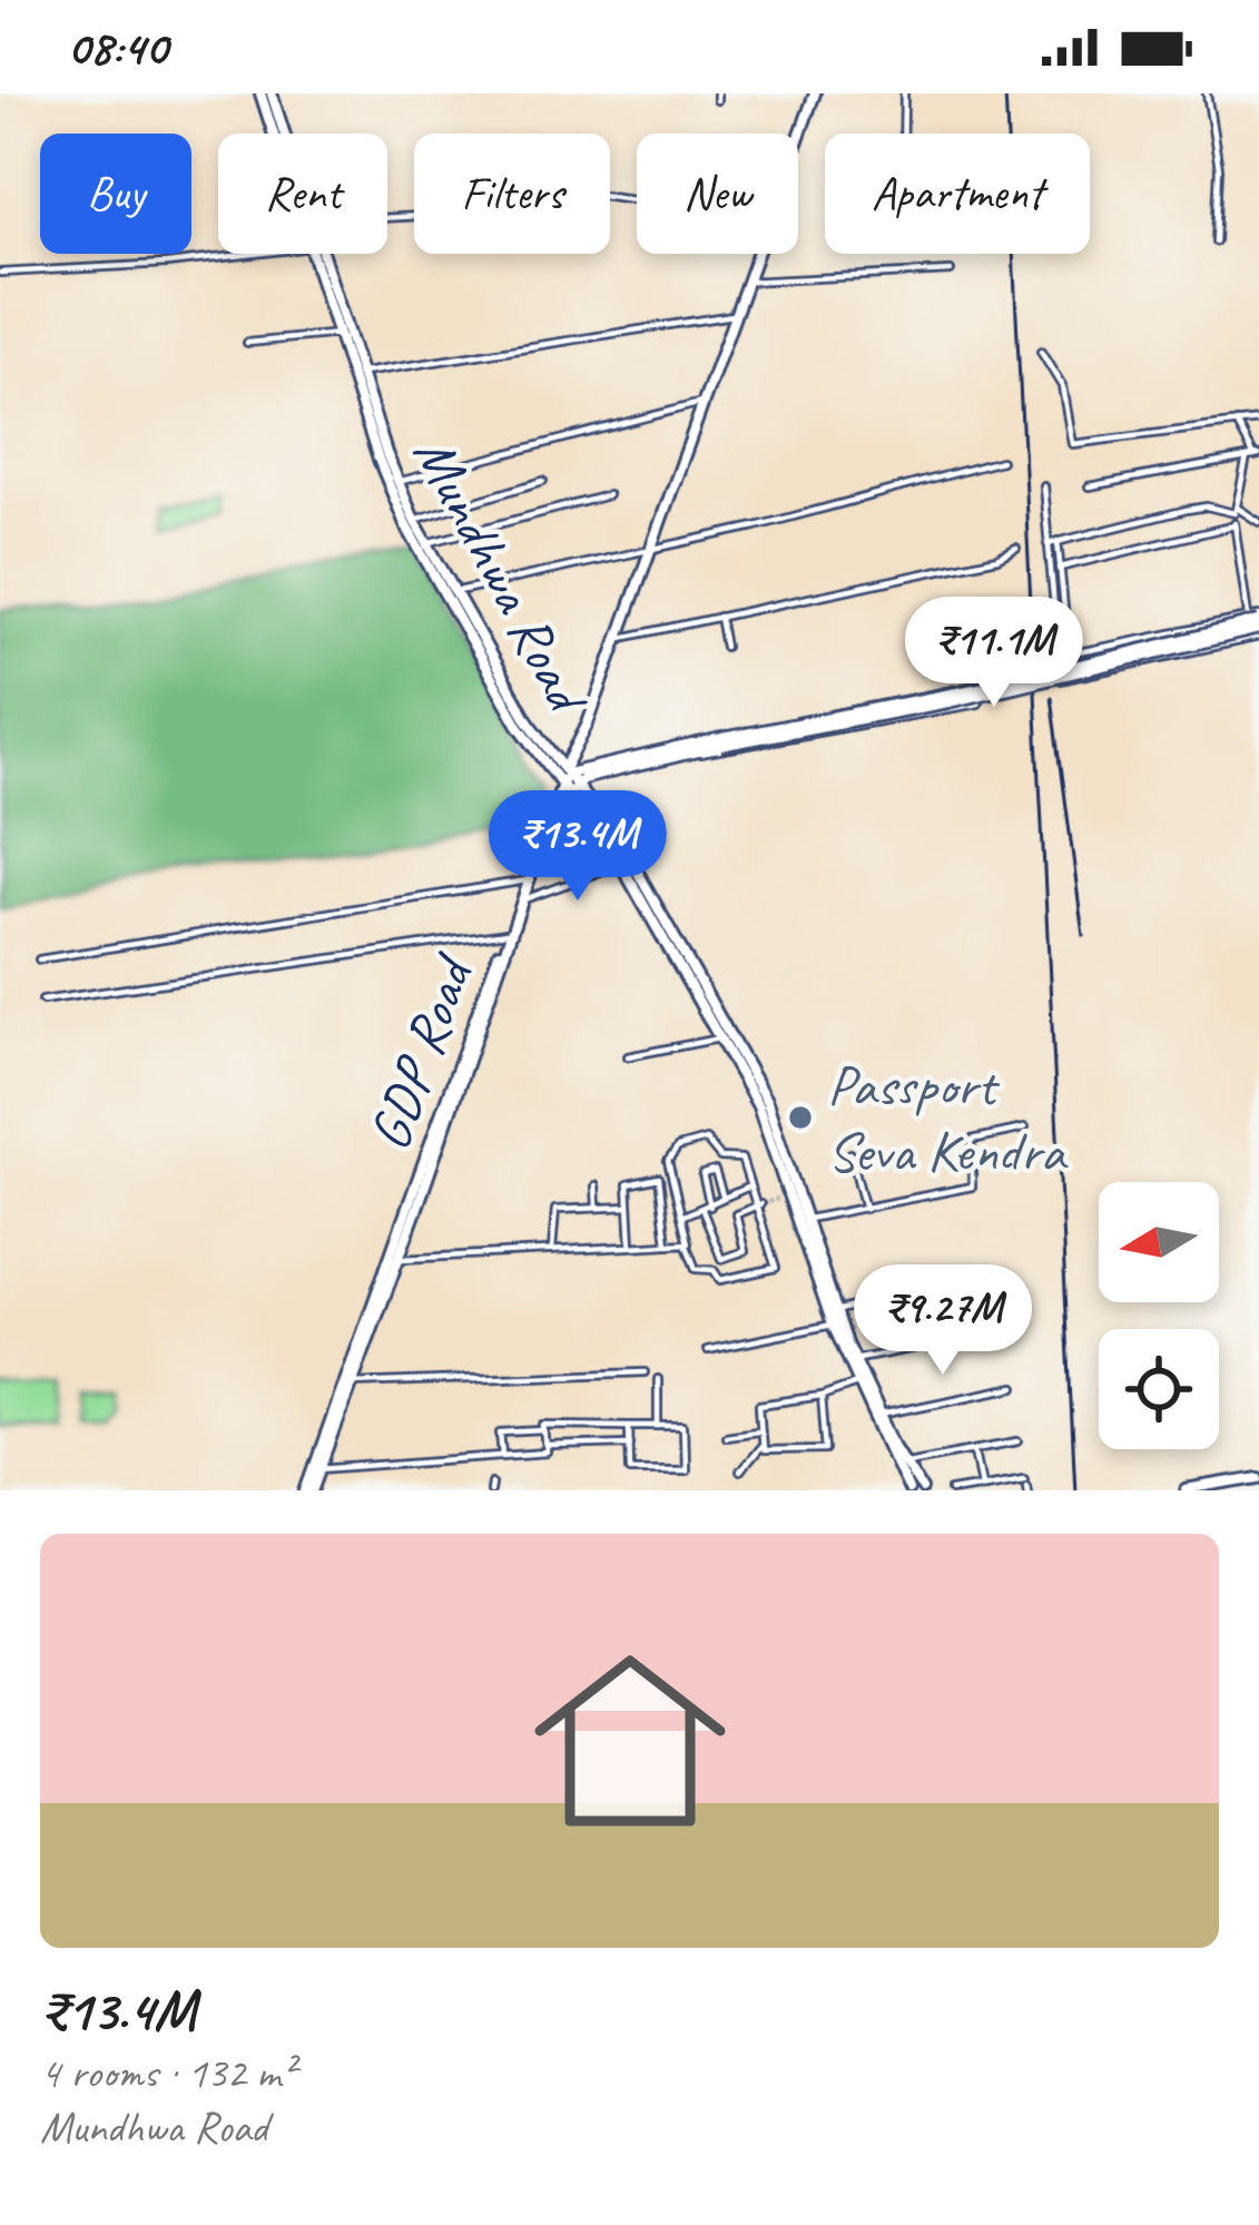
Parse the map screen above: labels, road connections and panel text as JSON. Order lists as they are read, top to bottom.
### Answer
{
  "streets": {
    "main road": ["Mundhwa Road", "GDP Road"]
  },
  "crossings": [
    ["Mundhwa Road", "GDP Road"]
  ],
  "places": ["Passport Seva Kendra"],
  "north": "left",
  "page": {
    "status": "08:40",
    "chip": [
      "Buy",
      "Rent",
      "Filters",
      "New",
      "Apartment"
    ],
    "price": ["₹11.1M", "₹13.4M", "₹9.27M"],
    "list": [
      {
        "name": "₹13.4M",
        "note": "4 rooms · 132 m² · Mundhwa Road"
      }
    ]
  }
}
